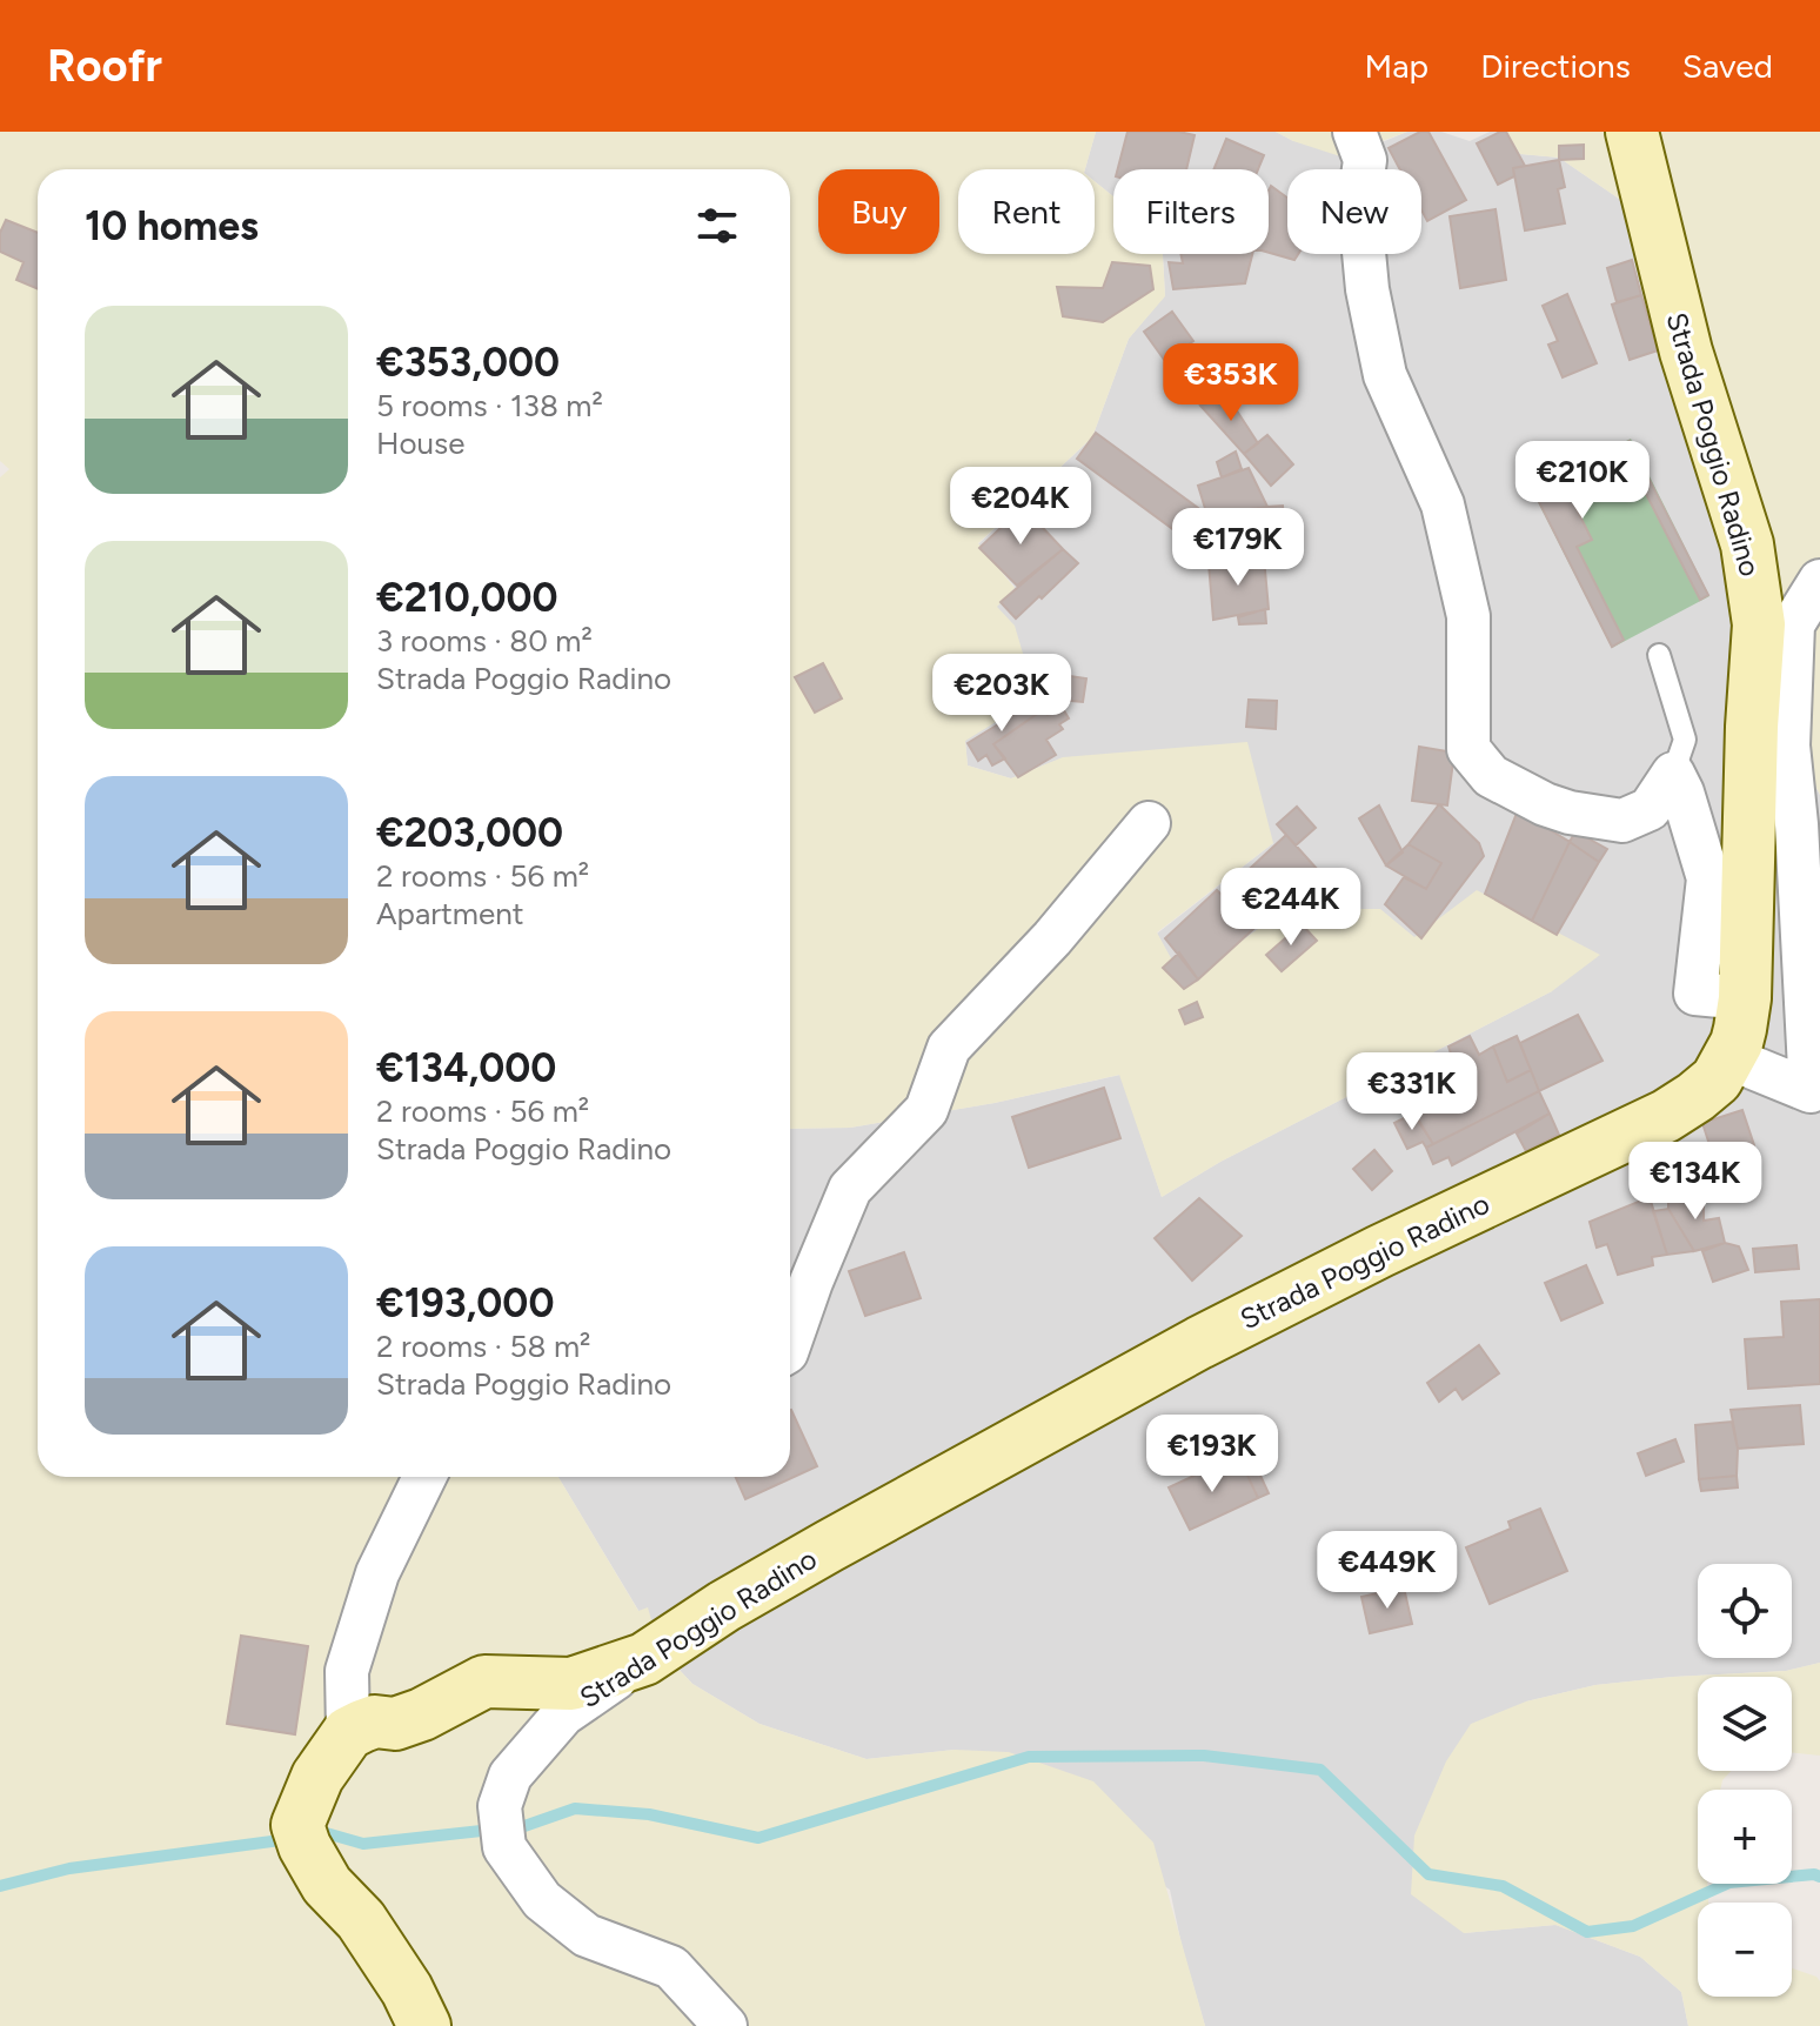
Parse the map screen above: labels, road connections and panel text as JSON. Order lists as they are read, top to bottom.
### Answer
{
  "streets": {
    "street": ["Strada Poggio Radino"]
  },
  "page": {
    "header": "Roofr",
    "nav": ["Map", "Directions", "Saved"],
    "chip": [
      "Buy",
      "Rent",
      "Filters",
      "New"
    ],
    "heading": "10 homes",
    "list": [
      {
        "name": "€353,000",
        "note": "5 rooms · 138 m² · House"
      },
      {
        "name": "€210,000",
        "note": "3 rooms · 80 m² · Strada Poggio Radino"
      },
      {
        "name": "€203,000",
        "note": "2 rooms · 56 m² · Apartment"
      },
      {
        "name": "€134,000",
        "note": "2 rooms · 56 m² · Strada Poggio Radino"
      },
      {
        "name": "€193,000",
        "note": "2 rooms · 58 m² · Strada Poggio Radino"
      }
    ],
    "price": [
      "€353K",
      "€210K",
      "€204K",
      "€179K",
      "€203K",
      "€244K",
      "€331K",
      "€134K",
      "€193K",
      "€449K"
    ],
    "map_buttons": ["+", "−"]
  }
}
